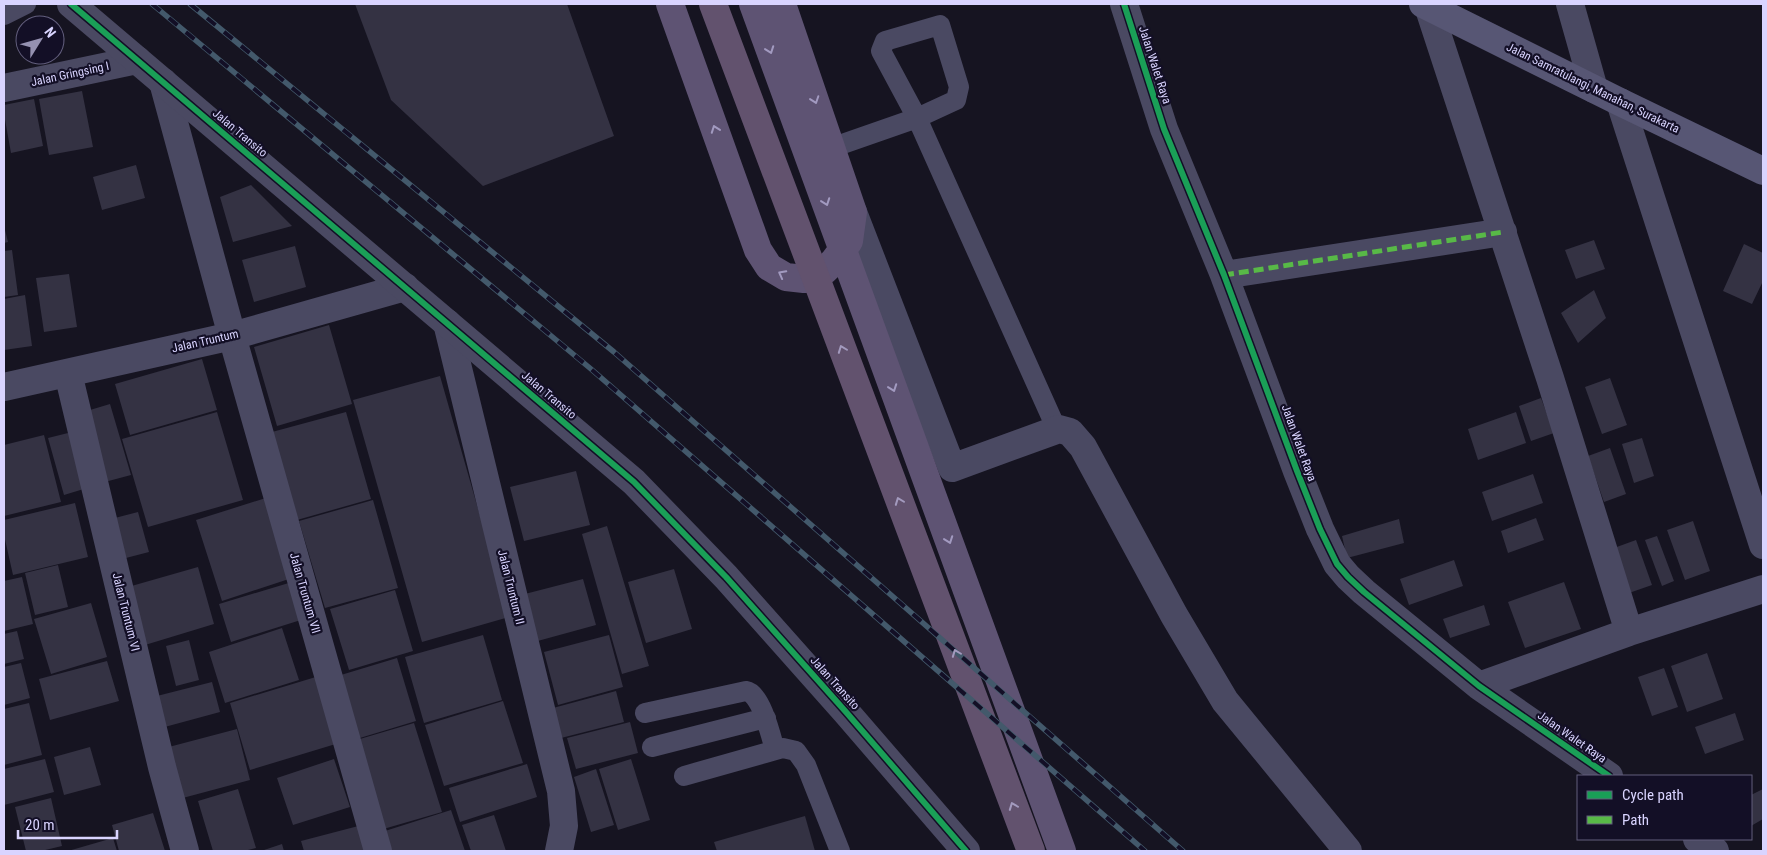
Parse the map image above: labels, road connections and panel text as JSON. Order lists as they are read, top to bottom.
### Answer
{
  "streets": {
    "main road": ["Jalan Samratulangi, Manahan, Surakarta"],
    "street": [
      "Jalan Walet Raya",
      "Jalan Gringsing I",
      "Jalan Transito",
      "Jalan Truntum",
      "Jalan Truntum II",
      "Jalan Truntum VII",
      "Jalan Truntum VI"
    ]
  },
  "crossings": [
    ["Jalan Gringsing I", "Jalan Transito"],
    ["Jalan Transito", "Jalan Truntum"],
    ["Jalan Transito", "Jalan Truntum II"],
    ["Jalan Transito", "Jalan Truntum VII"],
    ["Jalan Truntum", "Jalan Truntum VII"],
    ["Jalan Truntum", "Jalan Truntum VI"]
  ],
  "legend": ["Cycle path", "Path"],
  "scale_bar": "20 m",
  "north": "top right"
}
